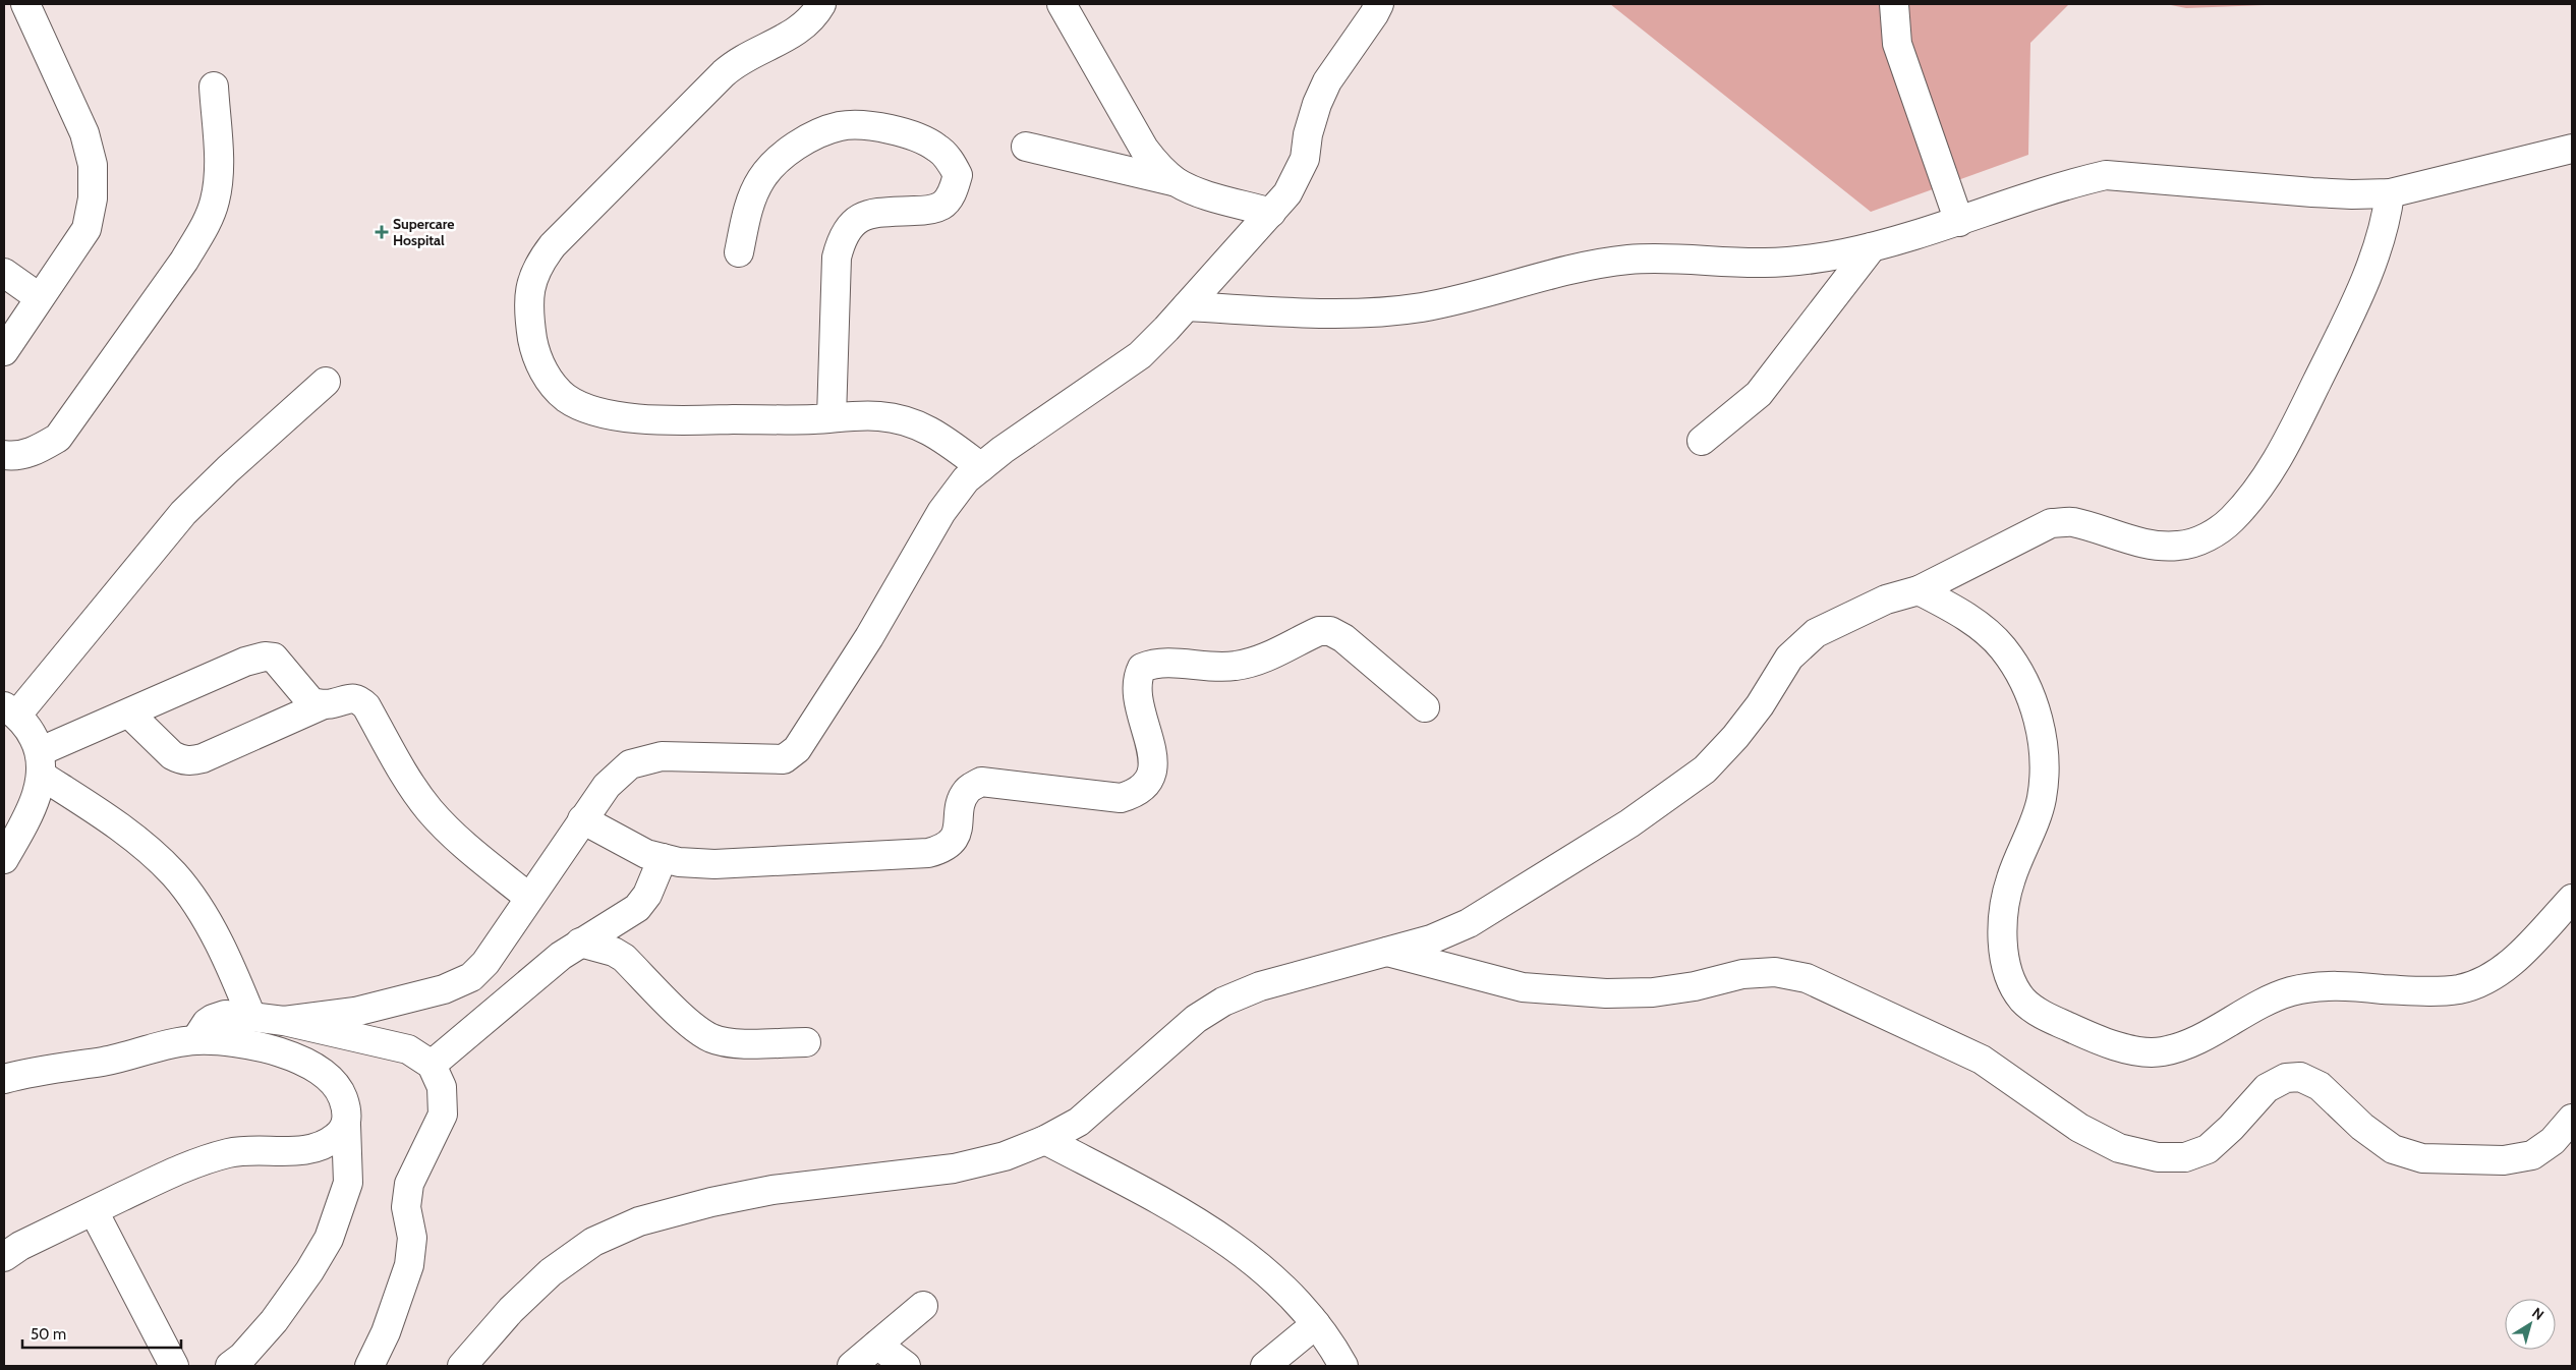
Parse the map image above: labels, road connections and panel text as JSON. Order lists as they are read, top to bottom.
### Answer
{
  "places": {
    "health": ["Supercare Hospital"]
  },
  "scale_bar": "50 m",
  "north": "top right"
}
